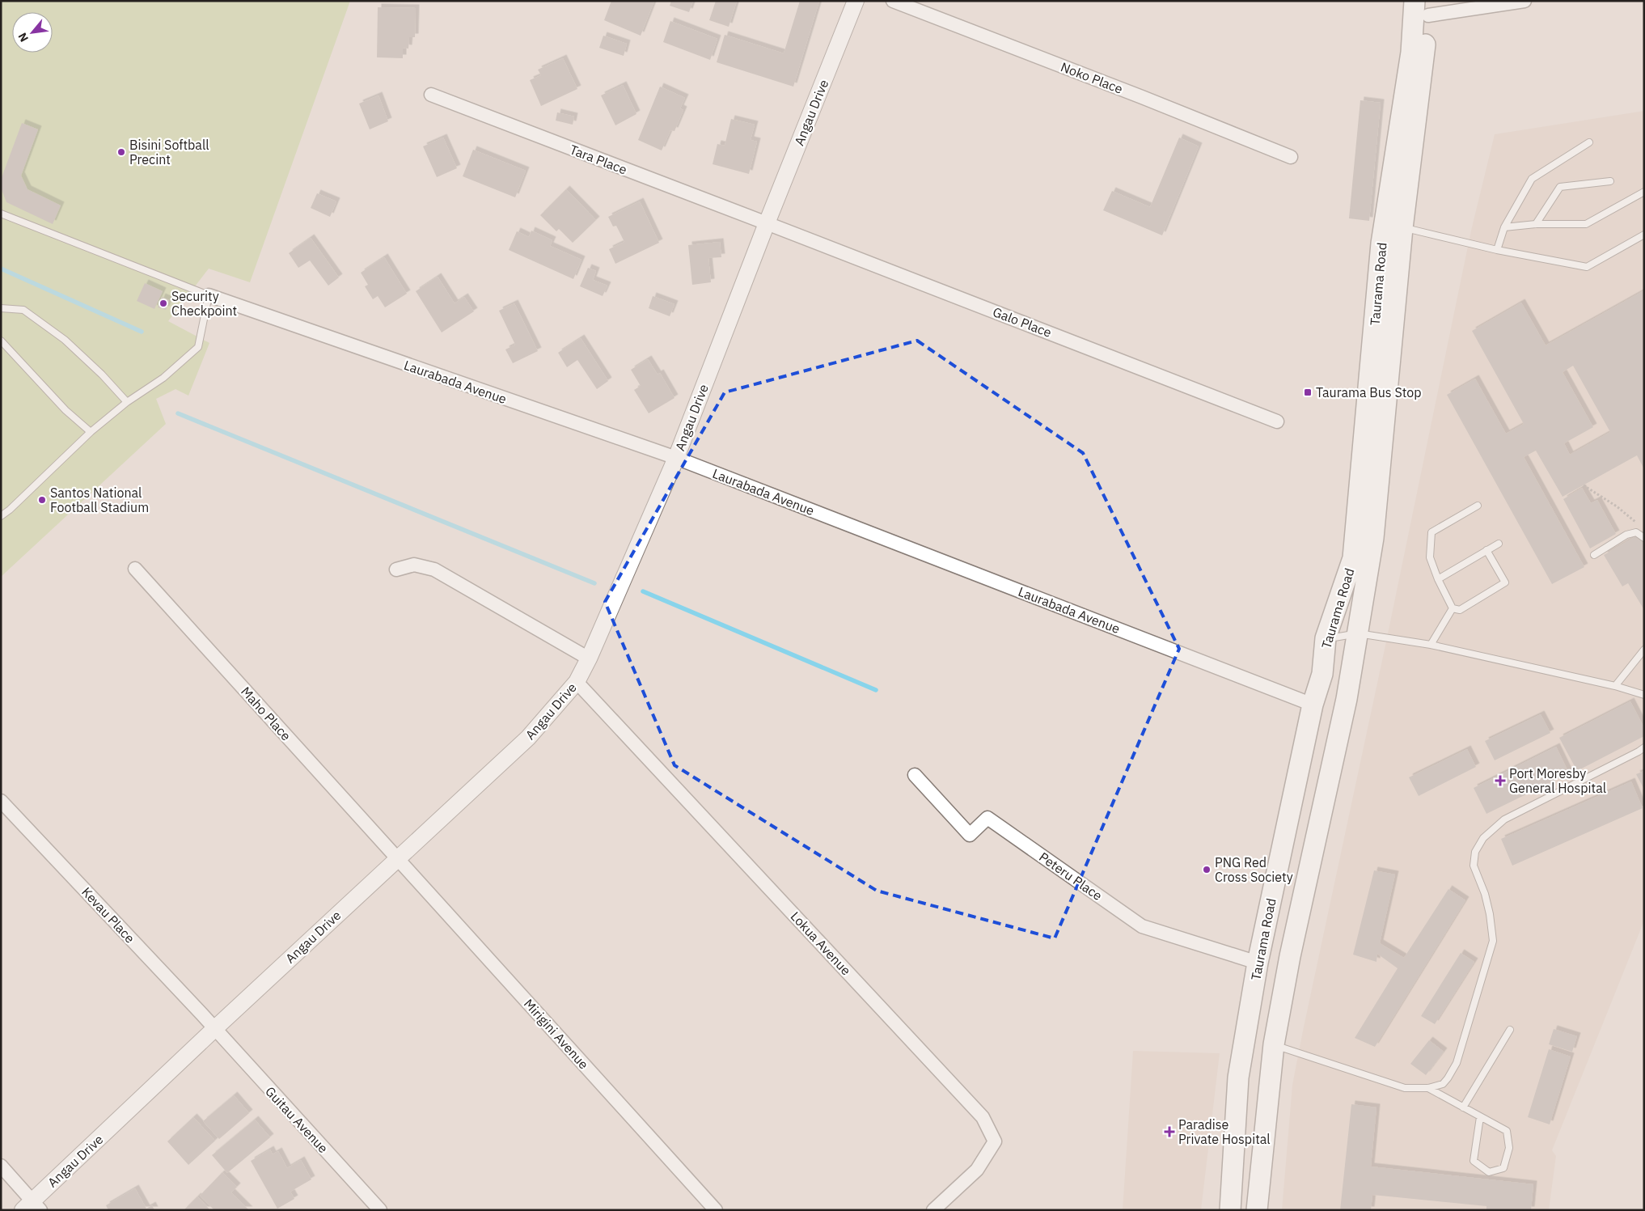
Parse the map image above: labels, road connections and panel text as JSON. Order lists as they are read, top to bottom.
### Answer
{
  "streets": {
    "main road": ["Taurama Road"],
    "street": [
      "Noko Place",
      "Angau Drive",
      "Tara Place",
      "Galo Place",
      "Laurabada Avenue",
      "Maho Place",
      "Peteru Place",
      "Kevau Place",
      "Lokua Avenue",
      "Mirigini Avenue",
      "Guitau Avenue"
    ]
  },
  "crossings": [
    ["Angau Drive", "Tara Place"],
    ["Angau Drive", "Galo Place"],
    ["Angau Drive", "Laurabada Avenue"],
    ["Angau Drive", "Maho Place"],
    ["Angau Drive", "Kevau Place"],
    ["Angau Drive", "Lokua Avenue"],
    ["Angau Drive", "Mirigini Avenue"],
    ["Angau Drive", "Guitau Avenue"],
    ["Tara Place", "Galo Place"],
    ["Taurama Road", "Laurabada Avenue"],
    ["Taurama Road", "Peteru Place"],
    ["Maho Place", "Mirigini Avenue"],
    ["Kevau Place", "Guitau Avenue"]
  ],
  "places": {
    "other": [
      "Bisini Softball Precint",
      "Security Checkpoint",
      "Santos National Football Stadium",
      "PNG Red Cross Society"
    ],
    "transit": ["Taurama Bus Stop"],
    "health": ["Port Moresby General Hospital", "Paradise Private Hospital"]
  },
  "north": "bottom left"
}
